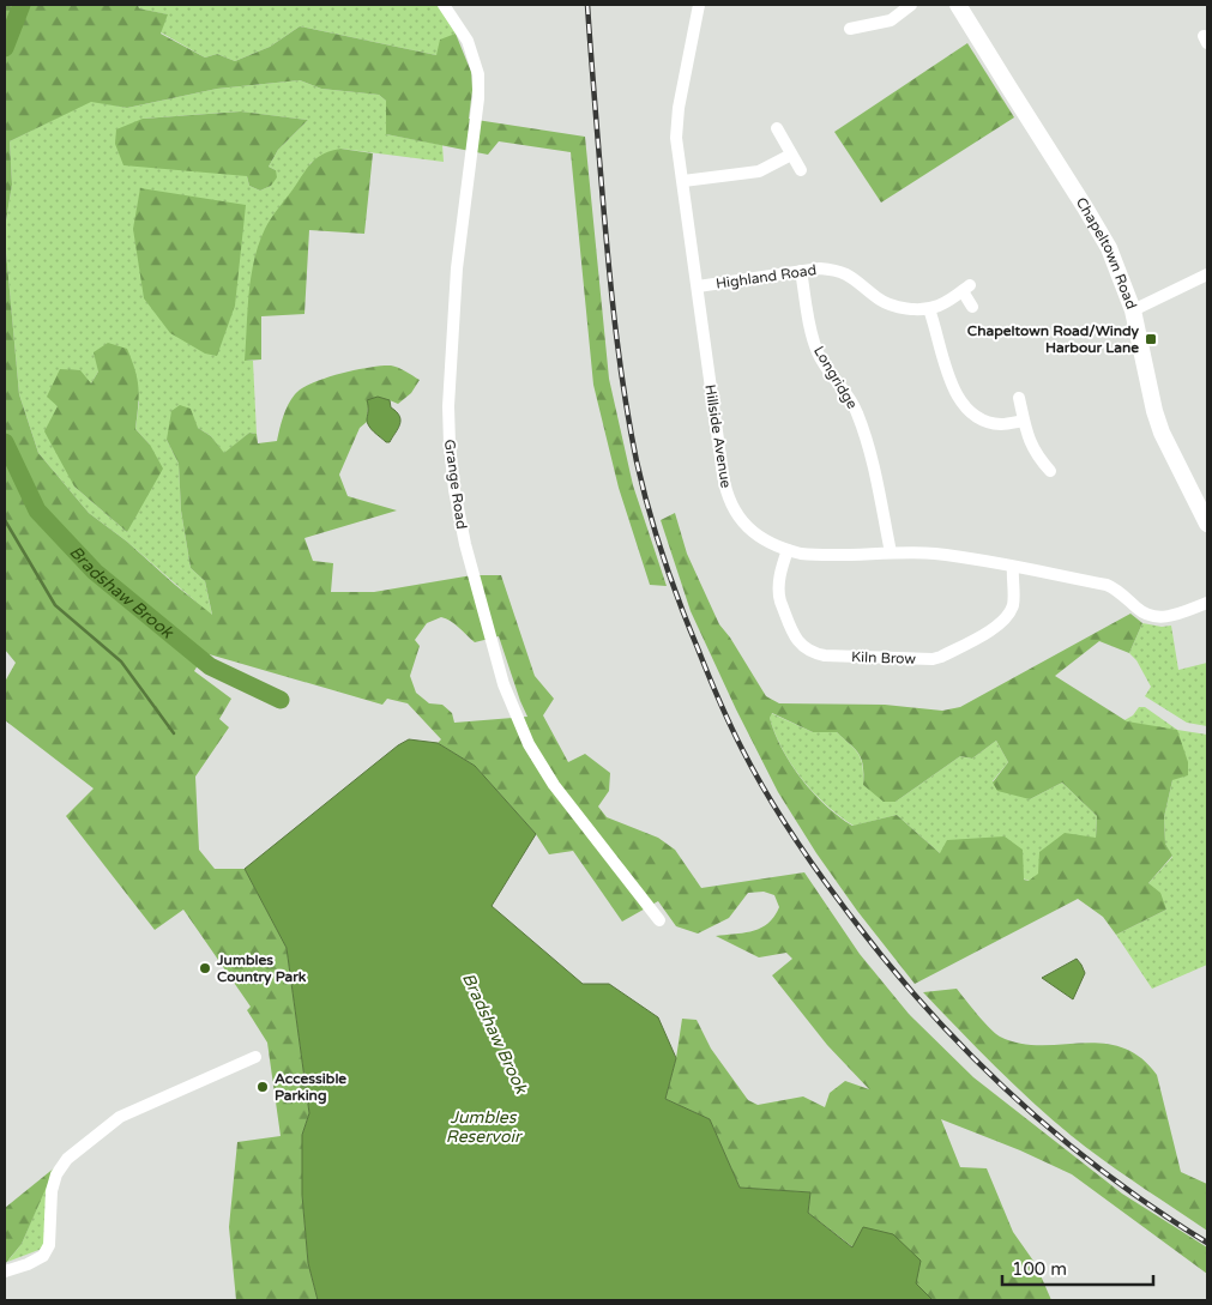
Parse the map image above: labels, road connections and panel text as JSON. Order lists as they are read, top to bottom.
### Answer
{
  "streets": {
    "main road": ["Chapeltown Road"],
    "street": [
      "Highland Road",
      "Longridge",
      "Hillside Avenue",
      "Grange Road",
      "Kiln Brow"
    ]
  },
  "crossings": [
    ["Highland Road", "Longridge"],
    ["Highland Road", "Hillside Avenue"],
    ["Longridge", "Hillside Avenue"],
    ["Hillside Avenue", "Kiln Brow"]
  ],
  "water": ["Bradshaw Brook", "Jumbles Reservoir"],
  "places": {
    "transit": ["Chapeltown Road/Windy Harbour Lane"],
    "other": ["Jumbles Country Park", "Accessible Parking"]
  },
  "scale_bar": "100 m"
}
